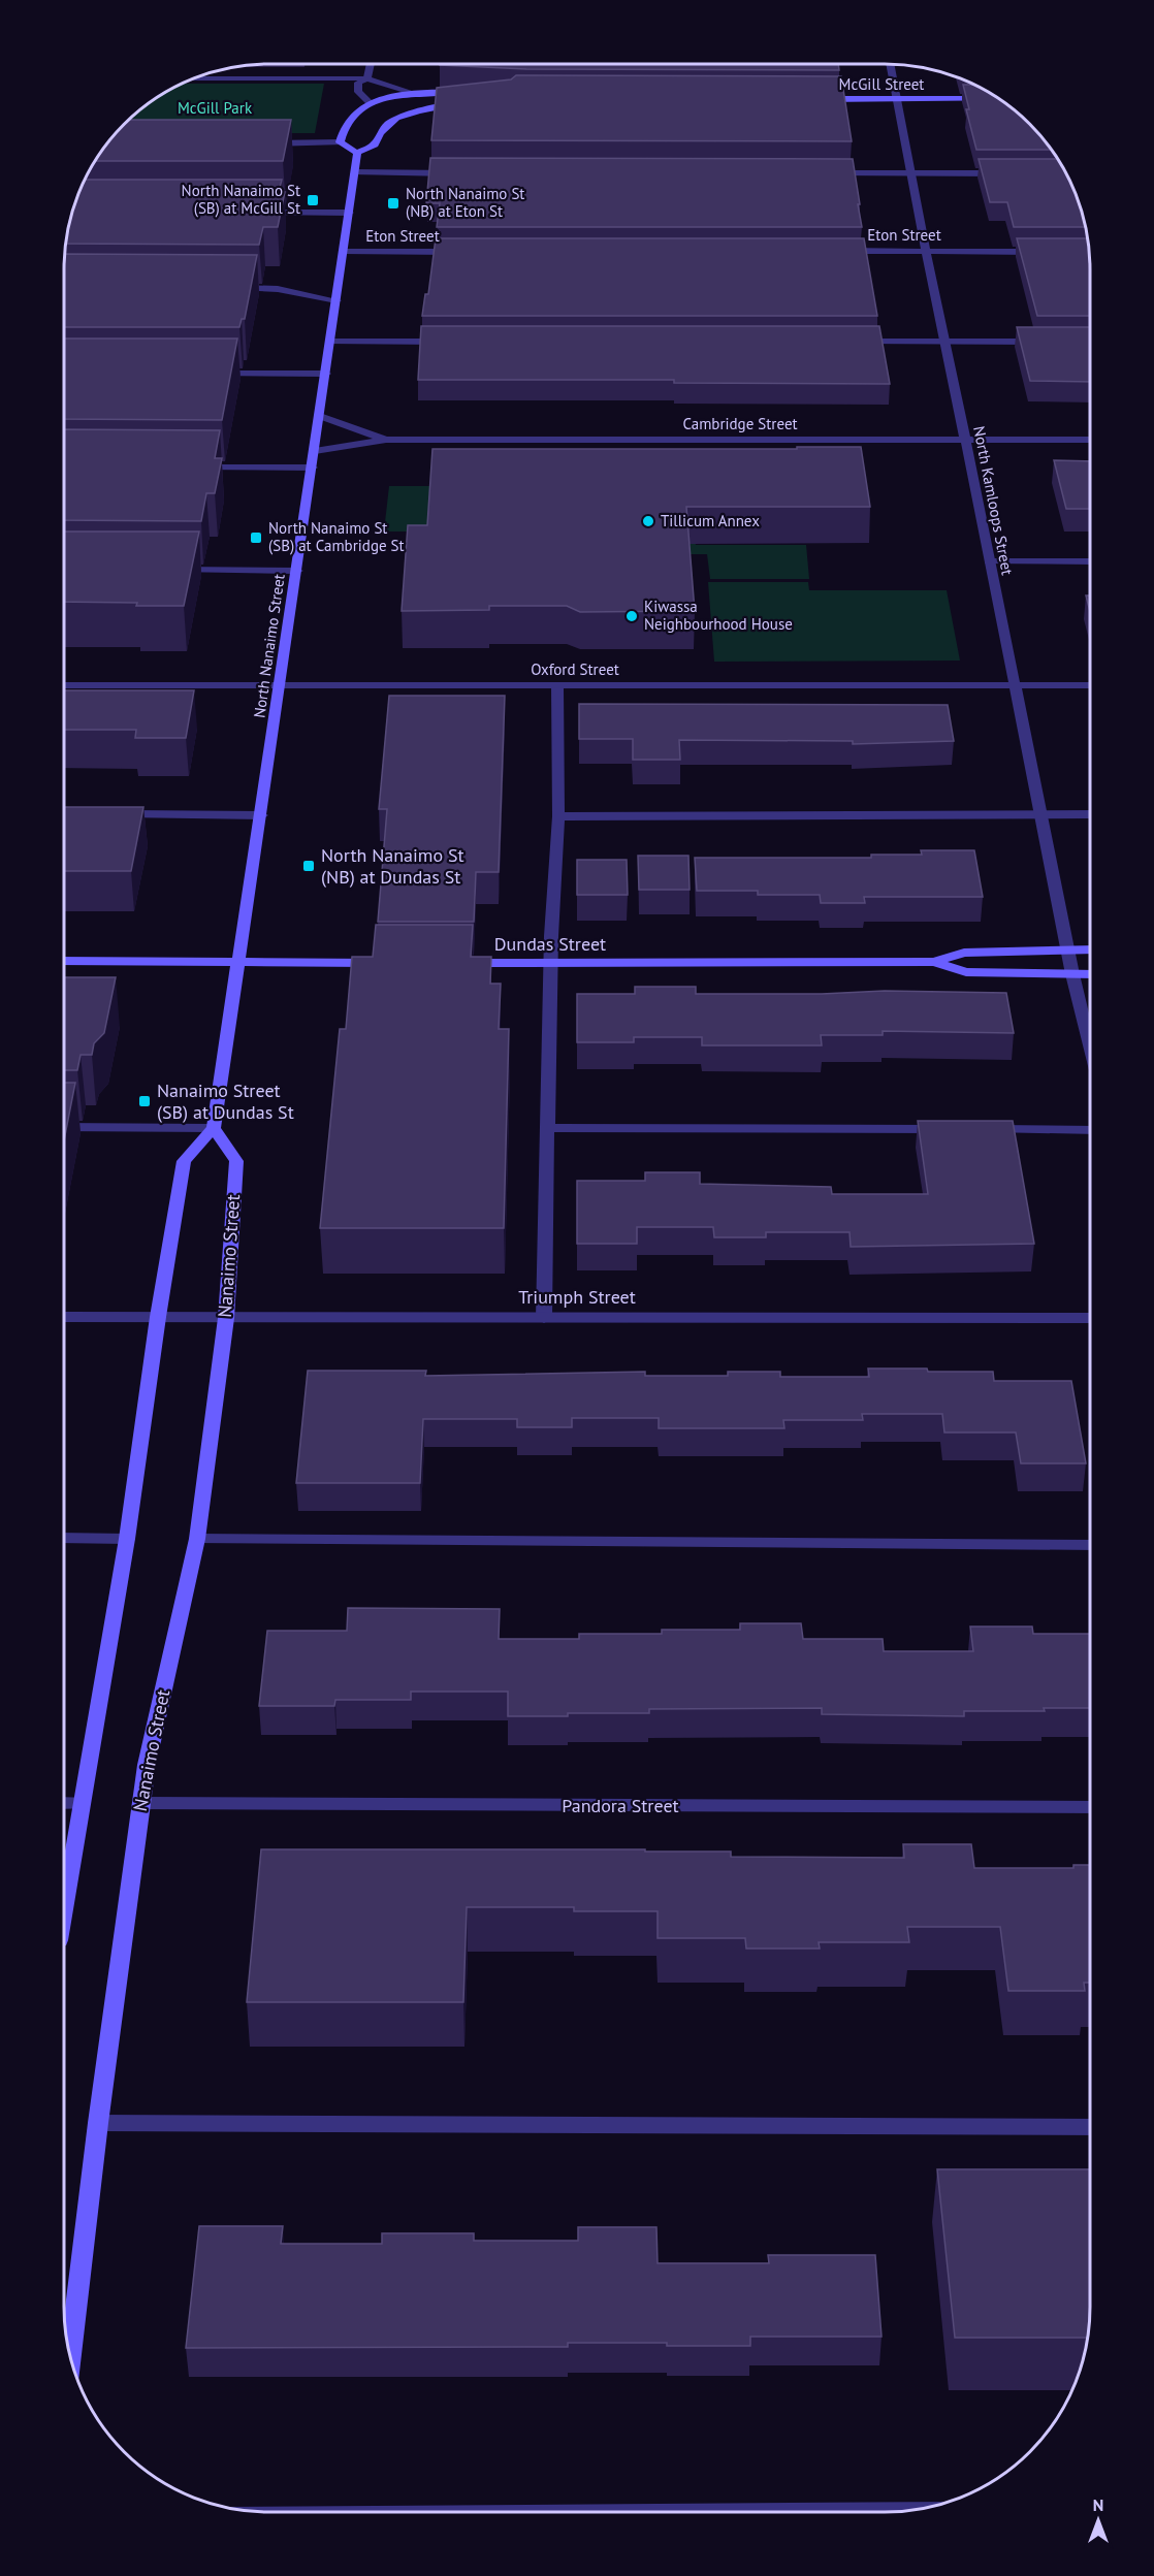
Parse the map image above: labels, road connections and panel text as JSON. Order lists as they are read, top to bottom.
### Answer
{
  "streets": {
    "main road": [
      "McGill Street",
      "North Nanaimo Street",
      "Dundas Street",
      "Nanaimo Street"
    ],
    "street": [
      "Eton Street",
      "Cambridge Street",
      "North Kamloops Street",
      "Oxford Street",
      "Triumph Street",
      "Pandora Street"
    ]
  },
  "crossings": [
    ["McGill Street", "North Kamloops Street"],
    ["Eton Street", "North Kamloops Street"],
    ["Eton Street", "North Nanaimo Street"],
    ["Cambridge Street", "North Kamloops Street"],
    ["Cambridge Street", "North Nanaimo Street"],
    ["North Kamloops Street", "Oxford Street"],
    ["North Kamloops Street", "Dundas Street"],
    ["North Nanaimo Street", "Oxford Street"],
    ["Nanaimo Street", "Triumph Street"],
    ["Nanaimo Street", "Pandora Street"]
  ],
  "parks": ["McGill Park"],
  "places": {
    "transit": [
      "North Nanaimo St (SB) at McGill St",
      "North Nanaimo St (NB) at Eton St",
      "North Nanaimo St (SB) at Cambridge St",
      "North Nanaimo St (NB) at Dundas St",
      "Nanaimo Street (SB) at Dundas St"
    ],
    "other": ["Tillicum Annex", "Kiwassa Neighbourhood House"]
  },
  "north": "top"
}
